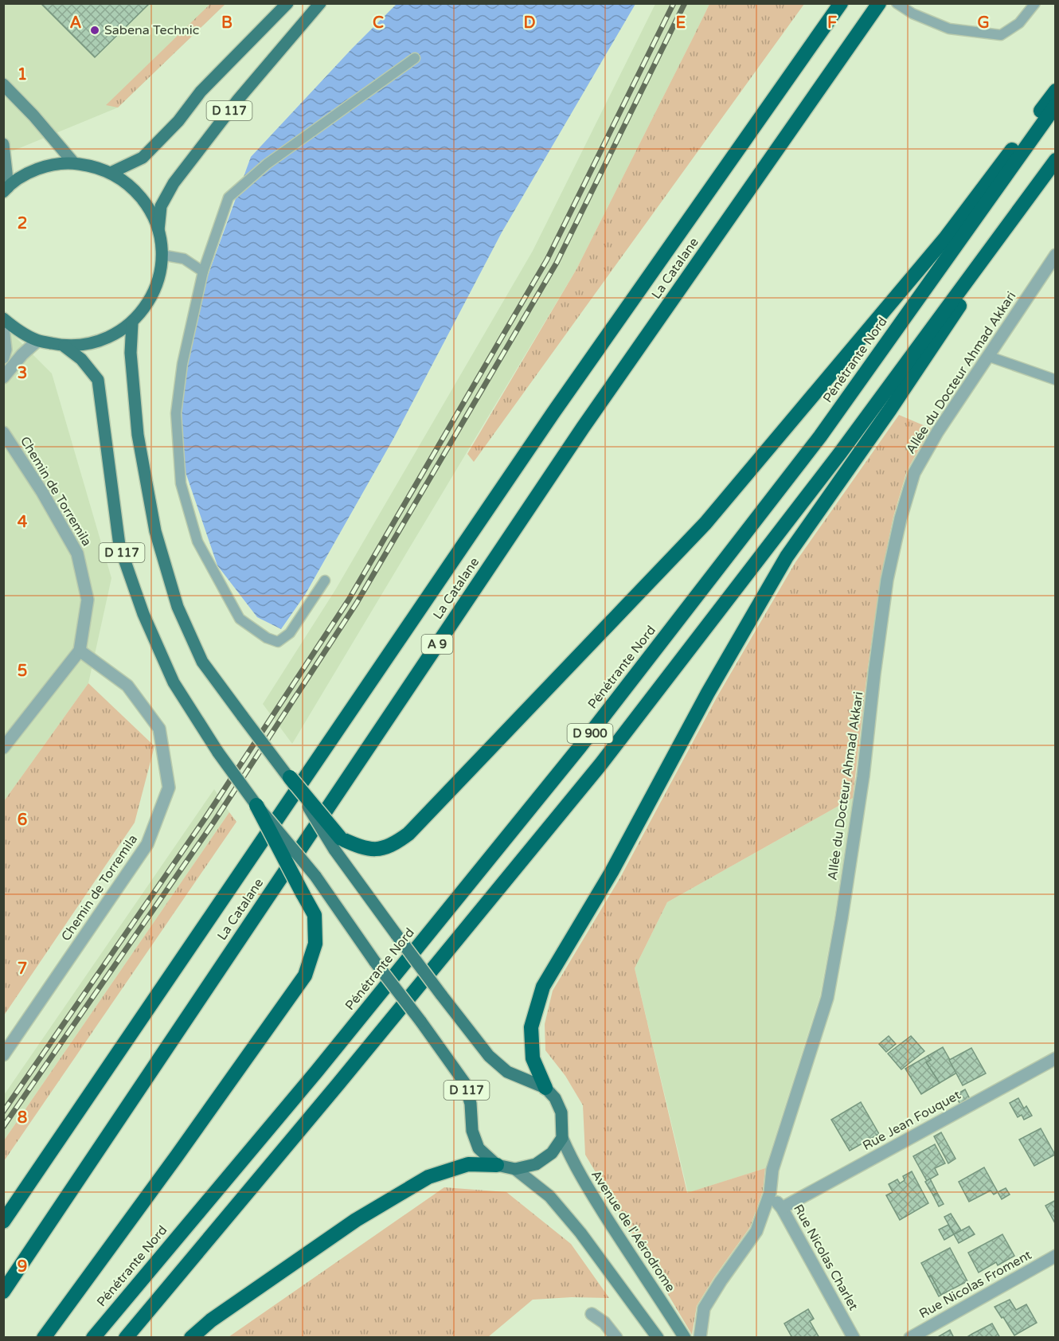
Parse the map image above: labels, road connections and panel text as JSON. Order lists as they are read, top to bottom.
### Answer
{
  "streets": {
    "highway": [
      "La Catalane",
      "Pénétrante Nord",
      "A 9",
      "D 900"
    ],
    "main road": ["D 117", "Avenue de l'Aérodrome"],
    "street": [
      "Allée du Docteur Ahmad Akkari",
      "Chemin de Torremila",
      "Rue Jean Fouquet",
      "Rue Nicolas Charlet",
      "Rue Nicolas Froment"
    ]
  },
  "crossings": [
    ["Allée du Docteur Ahmad Akkari", "Rue Nicolas Charlet"],
    ["Rue Jean Fouquet", "Rue Nicolas Charlet"]
  ],
  "places": ["Sabena Technic"],
  "grid": {
    "columns": [
      "A",
      "B",
      "C",
      "D",
      "E",
      "F",
      "G"
    ],
    "rows": [
      "1",
      "2",
      "3",
      "4",
      "5",
      "6",
      "7",
      "8",
      "9"
    ]
  }
}
